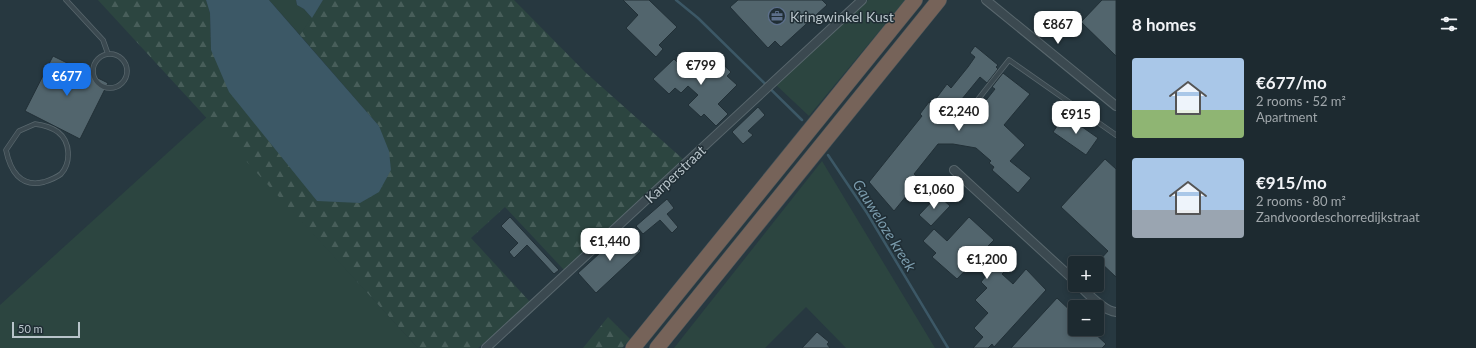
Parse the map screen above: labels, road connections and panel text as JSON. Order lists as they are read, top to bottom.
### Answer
{
  "streets": {
    "street": ["Karperstraat"]
  },
  "water": ["Gauweloze kreek"],
  "places": {
    "office": ["Kringwinkel Kust"]
  },
  "scale_bar": "50 m",
  "page": {
    "heading": "8 homes",
    "price": [
      "€867",
      "€799",
      "€677",
      "€2,240",
      "€915",
      "€1,060",
      "€1,440",
      "€1,200"
    ],
    "list": [
      {
        "name": "€677/mo",
        "note": "2 rooms · 52 m² · Apartment"
      },
      {
        "name": "€915/mo",
        "note": "2 rooms · 80 m² · Zandvoordeschorredijkstraat"
      }
    ],
    "map_buttons": ["+", "−"],
    "scale": "50 m"
  }
}
